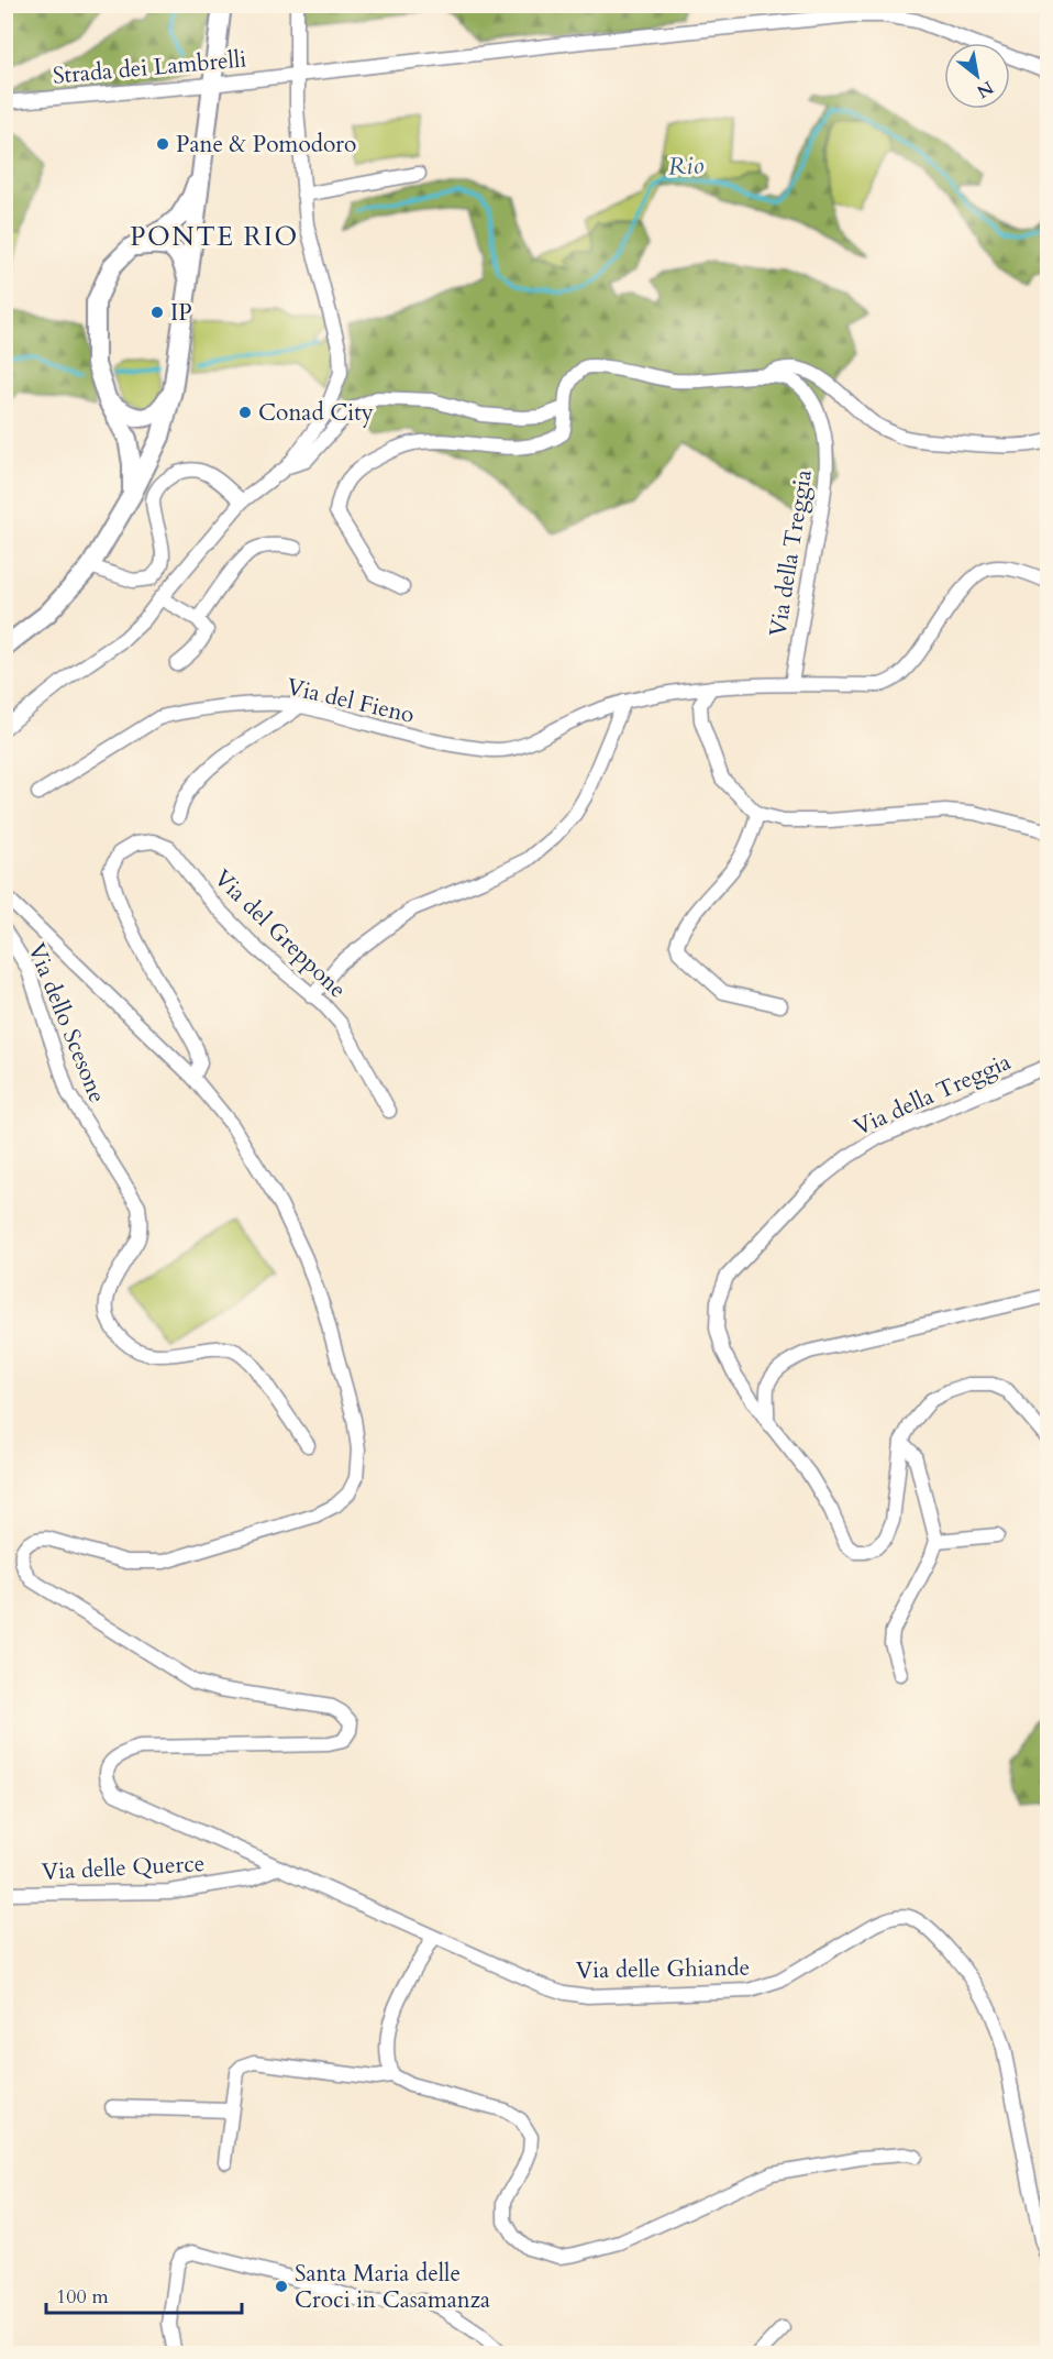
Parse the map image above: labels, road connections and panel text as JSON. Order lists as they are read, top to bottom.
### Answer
{
  "streets": {
    "street": [
      "Strada dei Lambrelli",
      "Via della Treggia",
      "Via del Fieno",
      "Via del Greppone",
      "Via dello Scesone",
      "Via delle Querce",
      "Via delle Ghiande"
    ]
  },
  "crossings": [
    ["Via del Greppone", "Via delle Ghiande"],
    ["Via delle Querce", "Via delle Ghiande"]
  ],
  "districts": ["PONTE RIO"],
  "water": ["Rio"],
  "places": [
    "Pane & Pomodoro",
    "IP",
    "Conad City",
    "Santa Maria delle Croci in Casamanza"
  ],
  "scale_bar": "100 m",
  "north": "bottom right"
}
